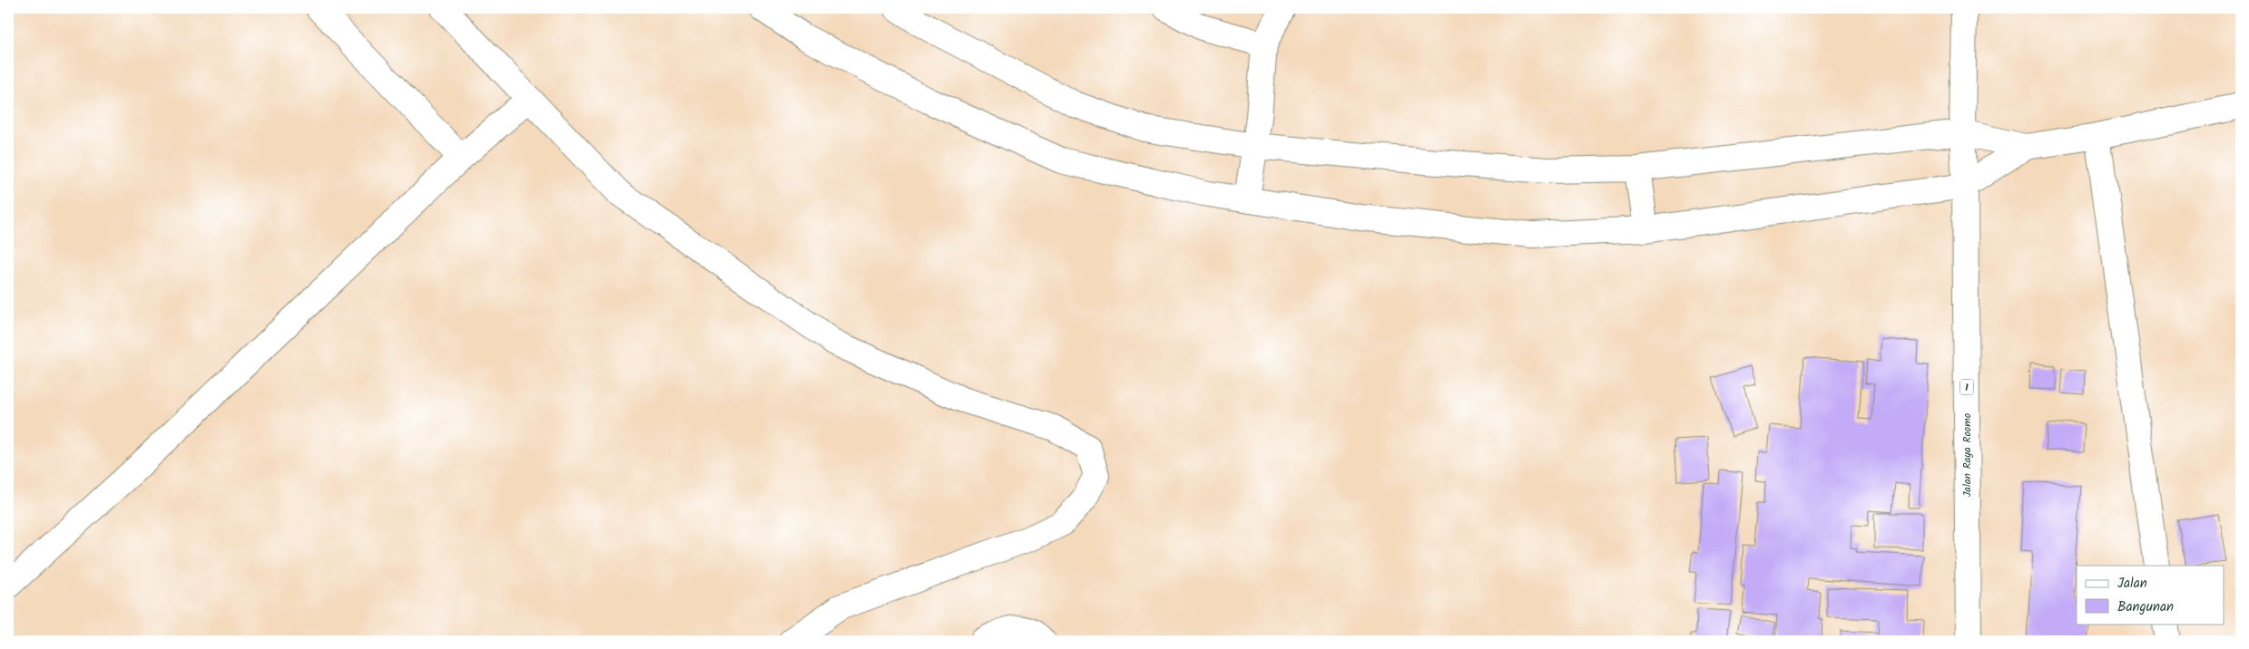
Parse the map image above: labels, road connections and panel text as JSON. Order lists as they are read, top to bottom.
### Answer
{
  "streets": {
    "main road": ["1", "Jalan Raya Roomo"]
  },
  "crossings": [
    ["1", "Jalan Raya Roomo"]
  ],
  "legend": ["Jalan", "Bangunan"]
}
